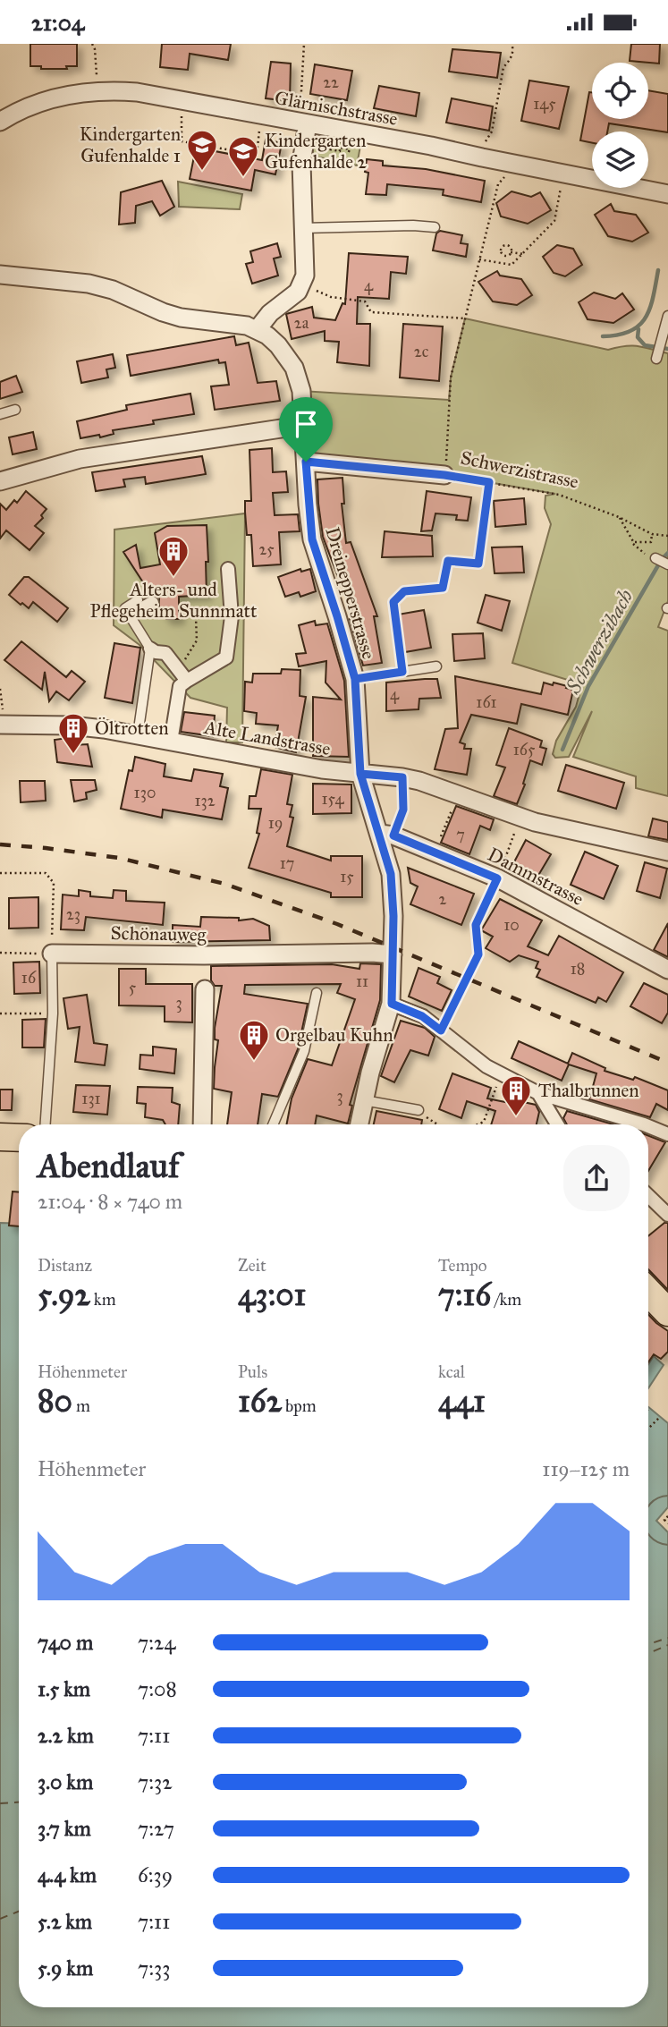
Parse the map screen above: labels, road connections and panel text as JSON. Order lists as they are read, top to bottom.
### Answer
{
  "streets": {
    "street": [
      "Glärnischstrasse",
      "Schwerzistrasse",
      "Dreinepperstrasse",
      "Alte Landstrasse",
      "Dammstrasse",
      "Schönauweg"
    ]
  },
  "crossings": [
    ["Schwerzistrasse", "Dreinepperstrasse"],
    ["Dreinepperstrasse", "Alte Landstrasse"],
    ["Dreinepperstrasse", "Dammstrasse"],
    ["Dreinepperstrasse", "Schönauweg"]
  ],
  "water": ["Schwerzibach"],
  "places": {
    "school or university": ["Kindergarten Gufenhalde 1", "Kindergarten Gufenhalde 2"],
    "building": [
      "Alters- und Pflegeheim Sunnmatt",
      "Öltrotten",
      "Orgelbau Kuhn",
      "Thalbrunnen"
    ]
  },
  "house_numbers": [
    "22",
    "145",
    "4",
    "2a",
    "2c",
    "25",
    "4",
    "161",
    "165",
    "130",
    "154",
    "132",
    "19",
    "7",
    "17",
    "15",
    "2",
    "23",
    "10",
    "18",
    "16",
    "11",
    "5",
    "3",
    "3",
    "131"
  ],
  "page": {
    "status": "21:04",
    "heading": ["Abendlauf", "21:04 · 8 × 740 m"],
    "stats": [
      ["Distanz", "5.92 km"],
      ["Zeit", "43:01"],
      ["Tempo", "7:16 /km"],
      ["Höhenmeter", "80 m"],
      ["Puls", "162 bpm"],
      ["kcal", "441"]
    ],
    "chart": ["Höhenmeter", "119–125 m"],
    "list": [
      {
        "name": "740 m",
        "note": "7:24"
      },
      {
        "name": "1.5 km",
        "note": "7:08"
      },
      {
        "name": "2.2 km",
        "note": "7:11"
      },
      {
        "name": "3.0 km",
        "note": "7:32"
      },
      {
        "name": "3.7 km",
        "note": "7:27"
      },
      {
        "name": "4.4 km",
        "note": "6:39"
      },
      {
        "name": "5.2 km",
        "note": "7:11"
      },
      {
        "name": "5.9 km",
        "note": "7:33"
      }
    ]
  }
}
